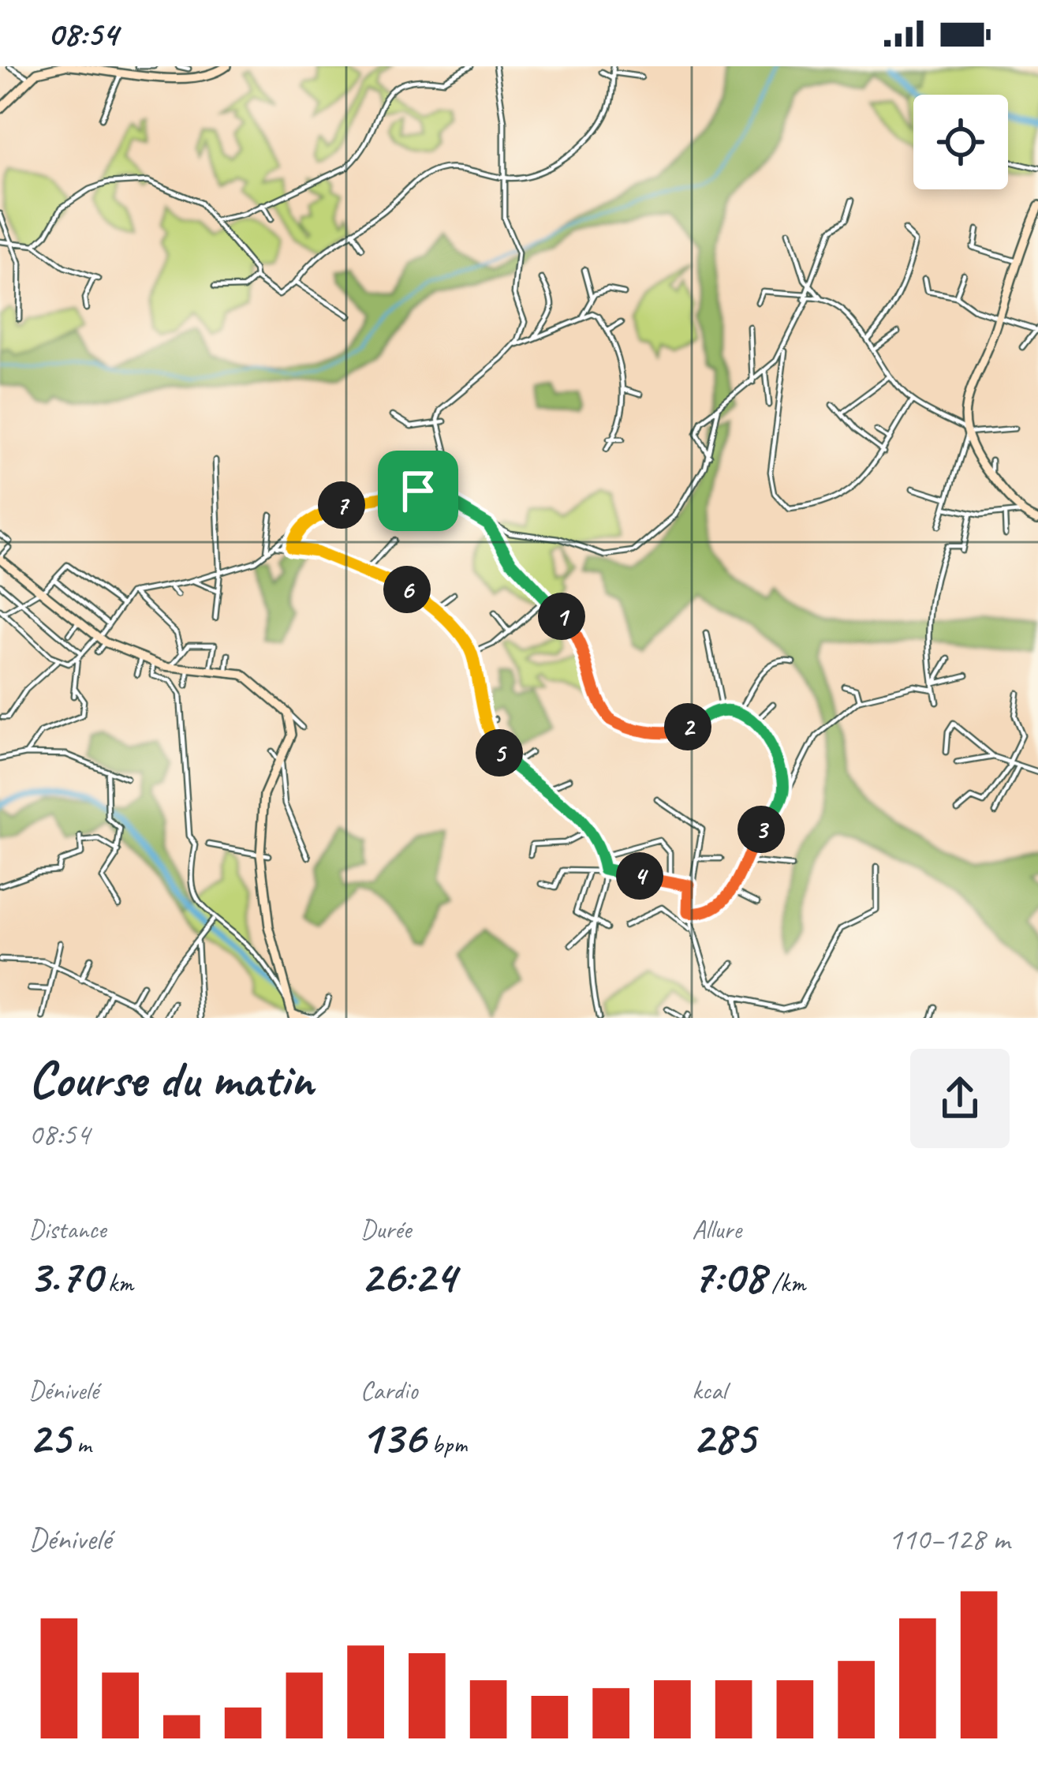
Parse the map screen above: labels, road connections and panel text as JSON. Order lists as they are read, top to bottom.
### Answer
{
  "page": {
    "status": "08:54",
    "pins": [
      "7",
      "6",
      "1",
      "2",
      "5",
      "3",
      "4"
    ],
    "heading": ["Course du matin", "08:54"],
    "stats": [
      ["Distance", "3.70 km"],
      ["Durée", "26:24"],
      ["Allure", "7:08 /km"],
      ["Dénivelé", "25 m"],
      ["Cardio", "136 bpm"],
      ["kcal", "285"]
    ],
    "chart": ["Dénivelé", "110–128 m"]
  }
}
